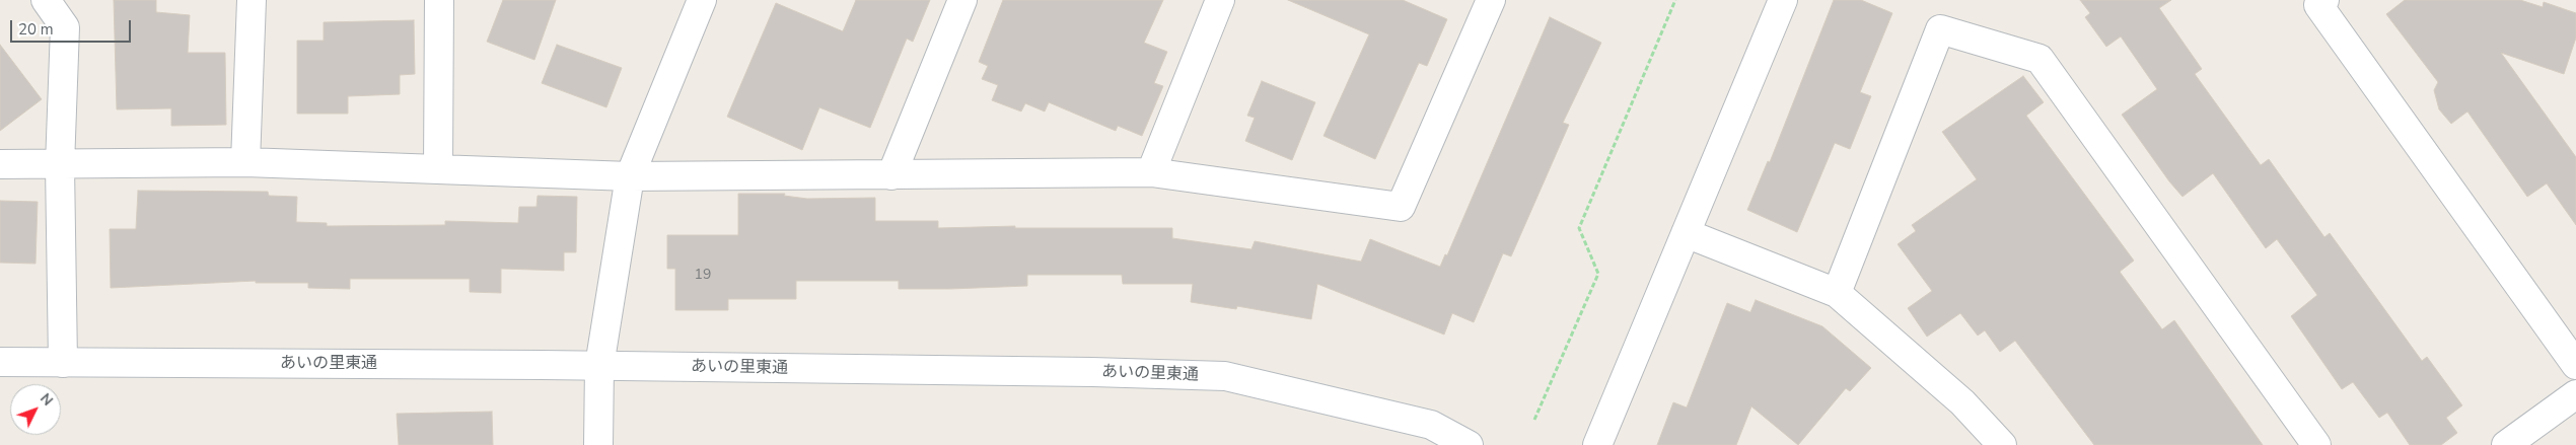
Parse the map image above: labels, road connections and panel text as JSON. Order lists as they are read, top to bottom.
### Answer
{
  "streets": {
    "street": ["あいの里東通"]
  },
  "house_numbers": ["19"],
  "scale_bar": "20 m",
  "north": "top right"
}
